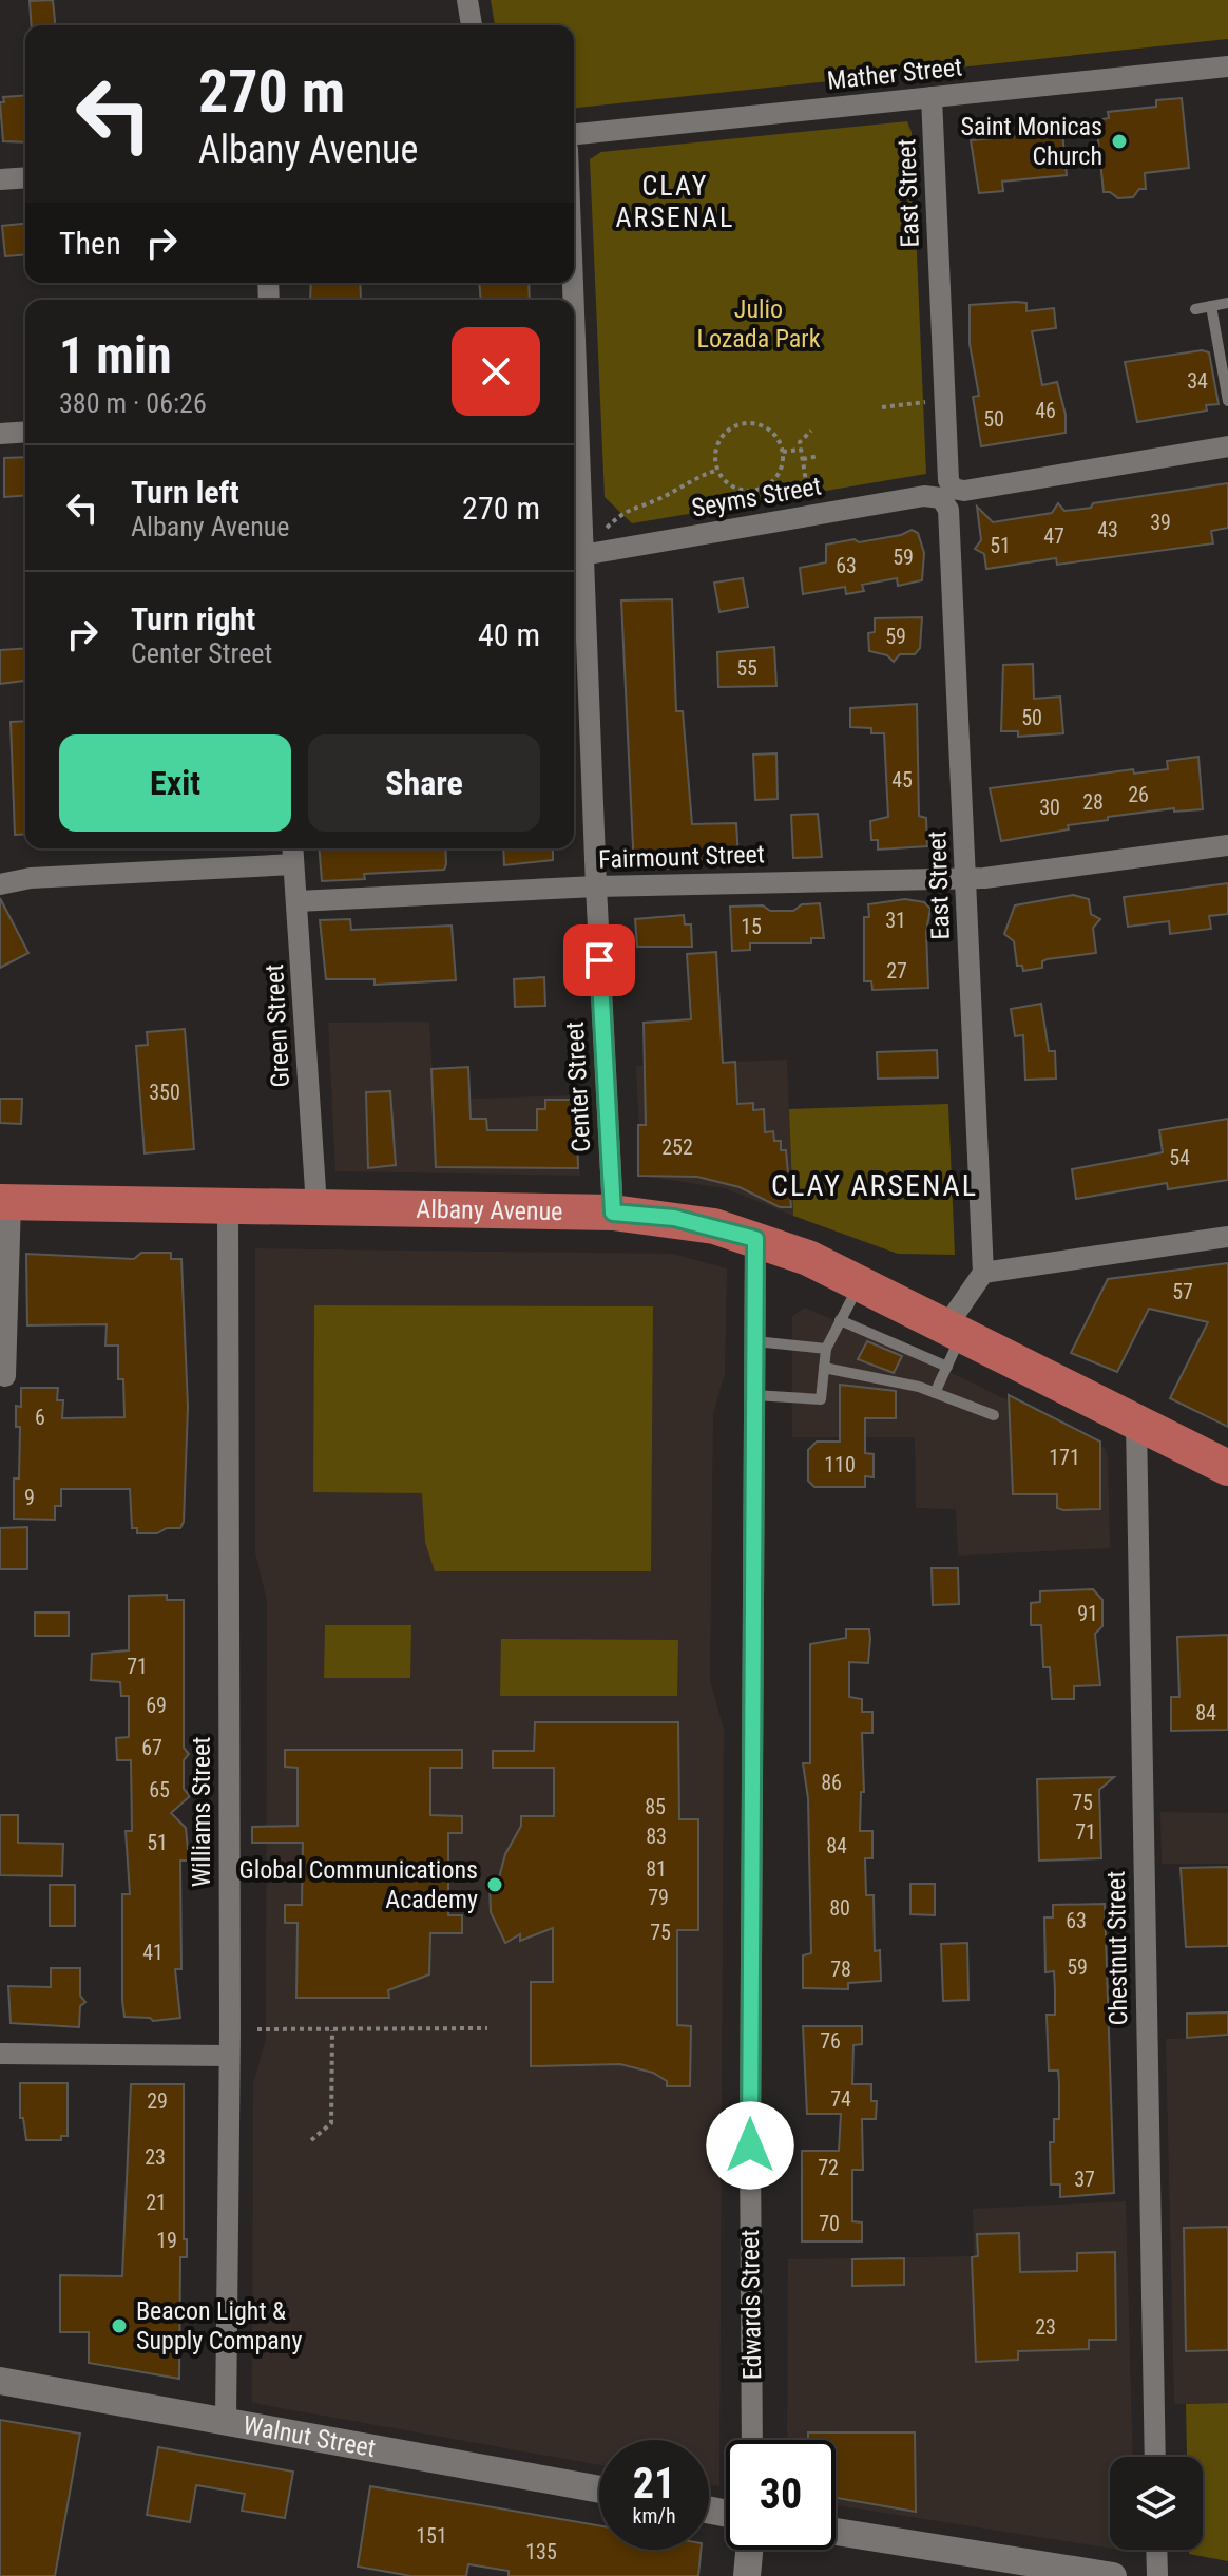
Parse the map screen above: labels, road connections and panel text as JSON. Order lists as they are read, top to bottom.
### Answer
{
  "streets": {
    "highway": ["Albany Avenue"],
    "street": [
      "Mather Street",
      "East Street",
      "Seyms Street",
      "Fairmount Street",
      "Green Street",
      "Center Street",
      "Williams Street",
      "Chestnut Street",
      "Edwards Street",
      "Walnut Street"
    ]
  },
  "crossings": [
    ["Mather Street", "East Street"],
    ["East Street", "Seyms Street"],
    ["East Street", "Fairmount Street"],
    ["Seyms Street", "Center Street"],
    ["Fairmount Street", "Green Street"],
    ["Fairmount Street", "Center Street"],
    ["Green Street", "Albany Avenue"],
    ["Center Street", "Albany Avenue"],
    ["Albany Avenue", "Williams Street"],
    ["Albany Avenue", "Chestnut Street"],
    ["Albany Avenue", "Edwards Street"],
    ["Williams Street", "Walnut Street"]
  ],
  "districts": ["CLAY ARSENAL", "CLAY ARSENAL"],
  "parks": ["Julio Lozada Park"],
  "places": ["Saint Monicas Church", "Global Communications Academy", "Beacon Light & Supply Company"],
  "house_numbers": [
    "34",
    "46",
    "50",
    "39",
    "43",
    "47",
    "51",
    "59",
    "63",
    "59",
    "55",
    "50",
    "45",
    "26",
    "28",
    "30",
    "31",
    "15",
    "27",
    "350",
    "252",
    "54",
    "57",
    "6",
    "171",
    "110",
    "9",
    "91",
    "71",
    "69",
    "84",
    "67",
    "86",
    "65",
    "75",
    "85",
    "71",
    "83",
    "51",
    "84",
    "81",
    "79",
    "80",
    "63",
    "75",
    "41",
    "59",
    "78",
    "76",
    "74",
    "29",
    "23",
    "72",
    "37",
    "21",
    "70",
    "19",
    "23",
    "151",
    "135"
  ],
  "page": {
    "turn": ["270 m", "Albany Avenue"],
    "then": "Then",
    "heading": ["1 min", "380 m · 06:26"],
    "list": [
      {
        "name": "Turn left",
        "note": "Albany Avenue",
        "value": "270 m"
      },
      {
        "name": "Turn right",
        "note": "Center Street",
        "value": "40 m"
      }
    ],
    "buttons": ["Exit", "Share"],
    "speed": "21 km/h",
    "limit": "30"
  }
}
